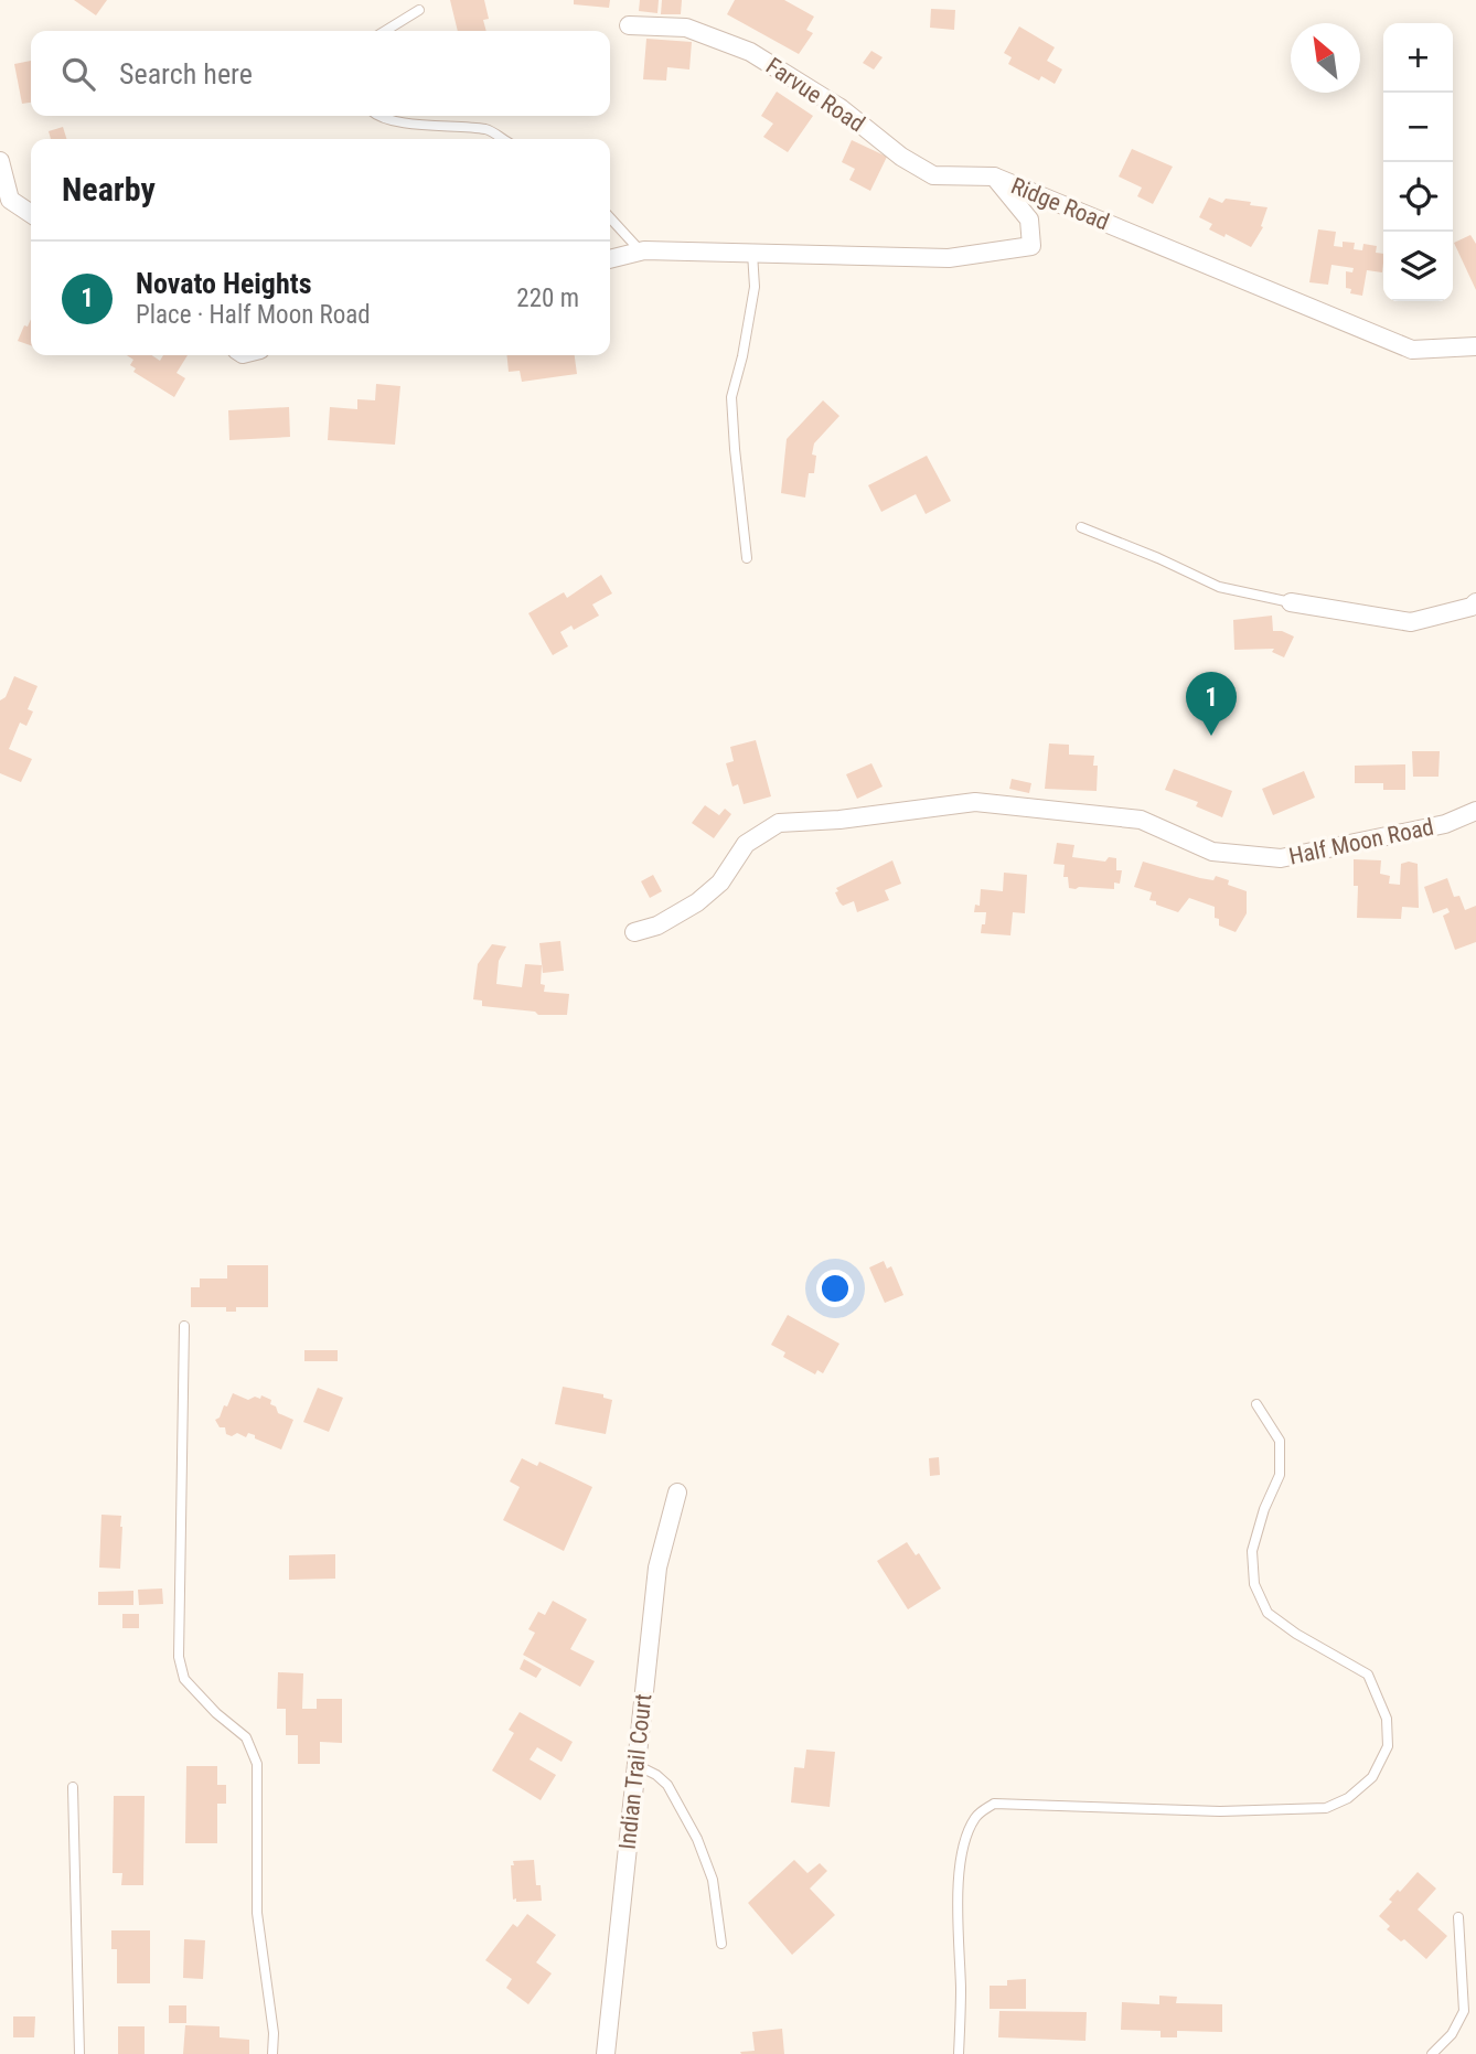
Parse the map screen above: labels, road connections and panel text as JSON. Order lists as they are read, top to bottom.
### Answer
{
  "streets": {
    "street": [
      "Farvue Road",
      "Ridge Road",
      "Half Moon Road",
      "Indian Trail Court"
    ]
  },
  "crossings": [
    ["Farvue Road", "Ridge Road"]
  ],
  "north": "top left",
  "page": {
    "map_buttons": ["+", "−"],
    "search": "Search here",
    "heading": "Nearby",
    "list": [
      {
        "mark": "1",
        "name": "Novato Heights",
        "note": "Place · Half Moon Road",
        "value": "220 m"
      }
    ],
    "pins": "1"
  }
}
